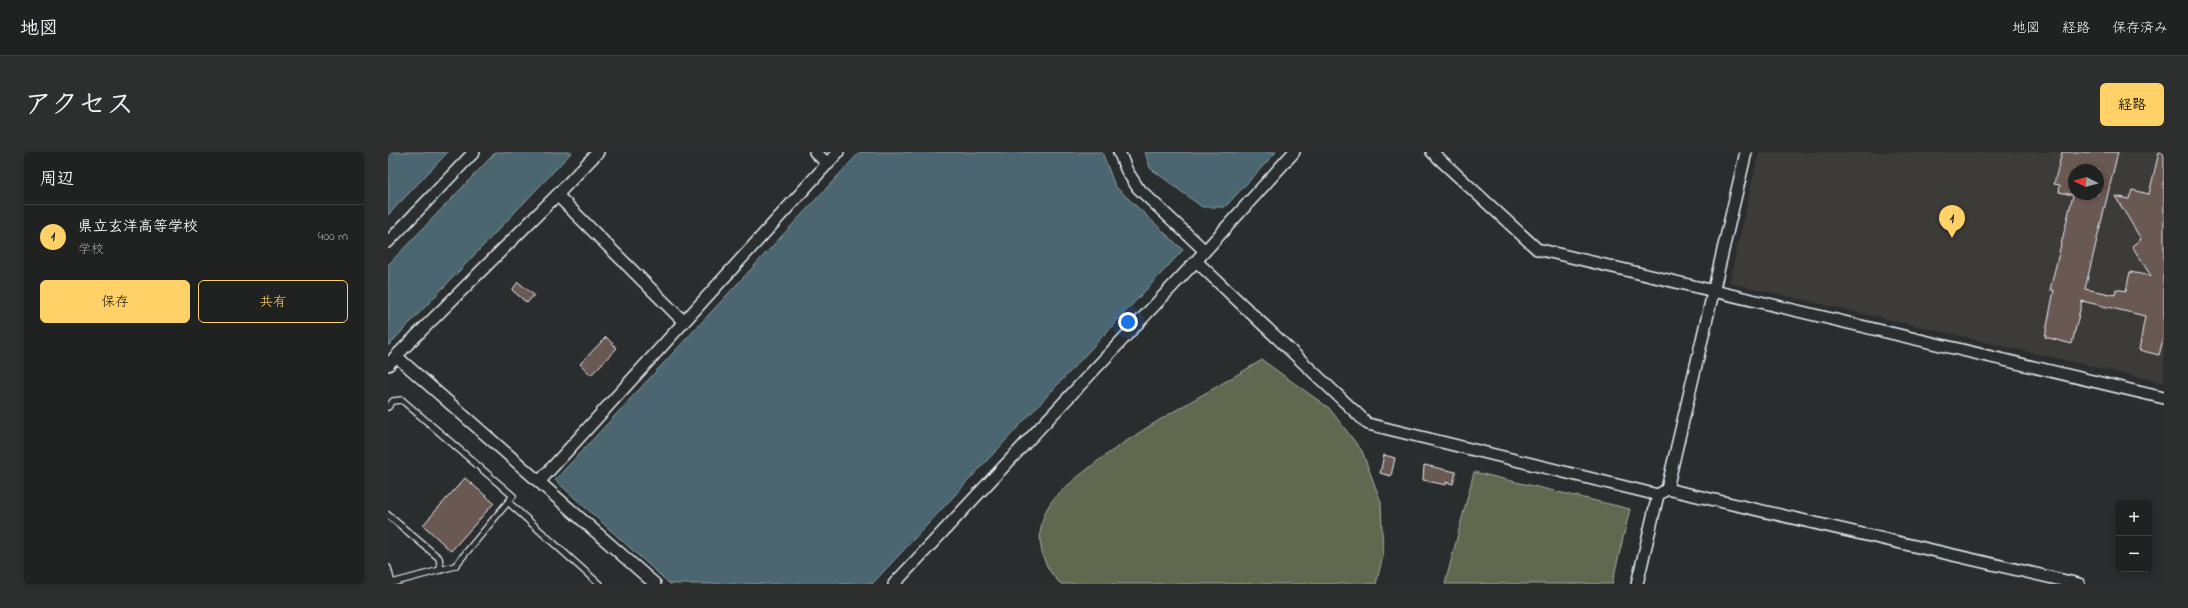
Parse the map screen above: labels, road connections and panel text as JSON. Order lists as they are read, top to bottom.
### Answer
{
  "north": "left",
  "page": {
    "header": "地図",
    "nav": ["地図", "経路", "保存済み"],
    "title": "アクセス",
    "buttons": [
      "経路",
      ["保存", "共有"]
    ],
    "heading": "周辺",
    "list": [
      {
        "mark": "1",
        "name": "県立玄洋高等学校",
        "note": "学校",
        "value": "400 m"
      }
    ],
    "pins": "1",
    "map_buttons": ["+", "−"]
  }
}
